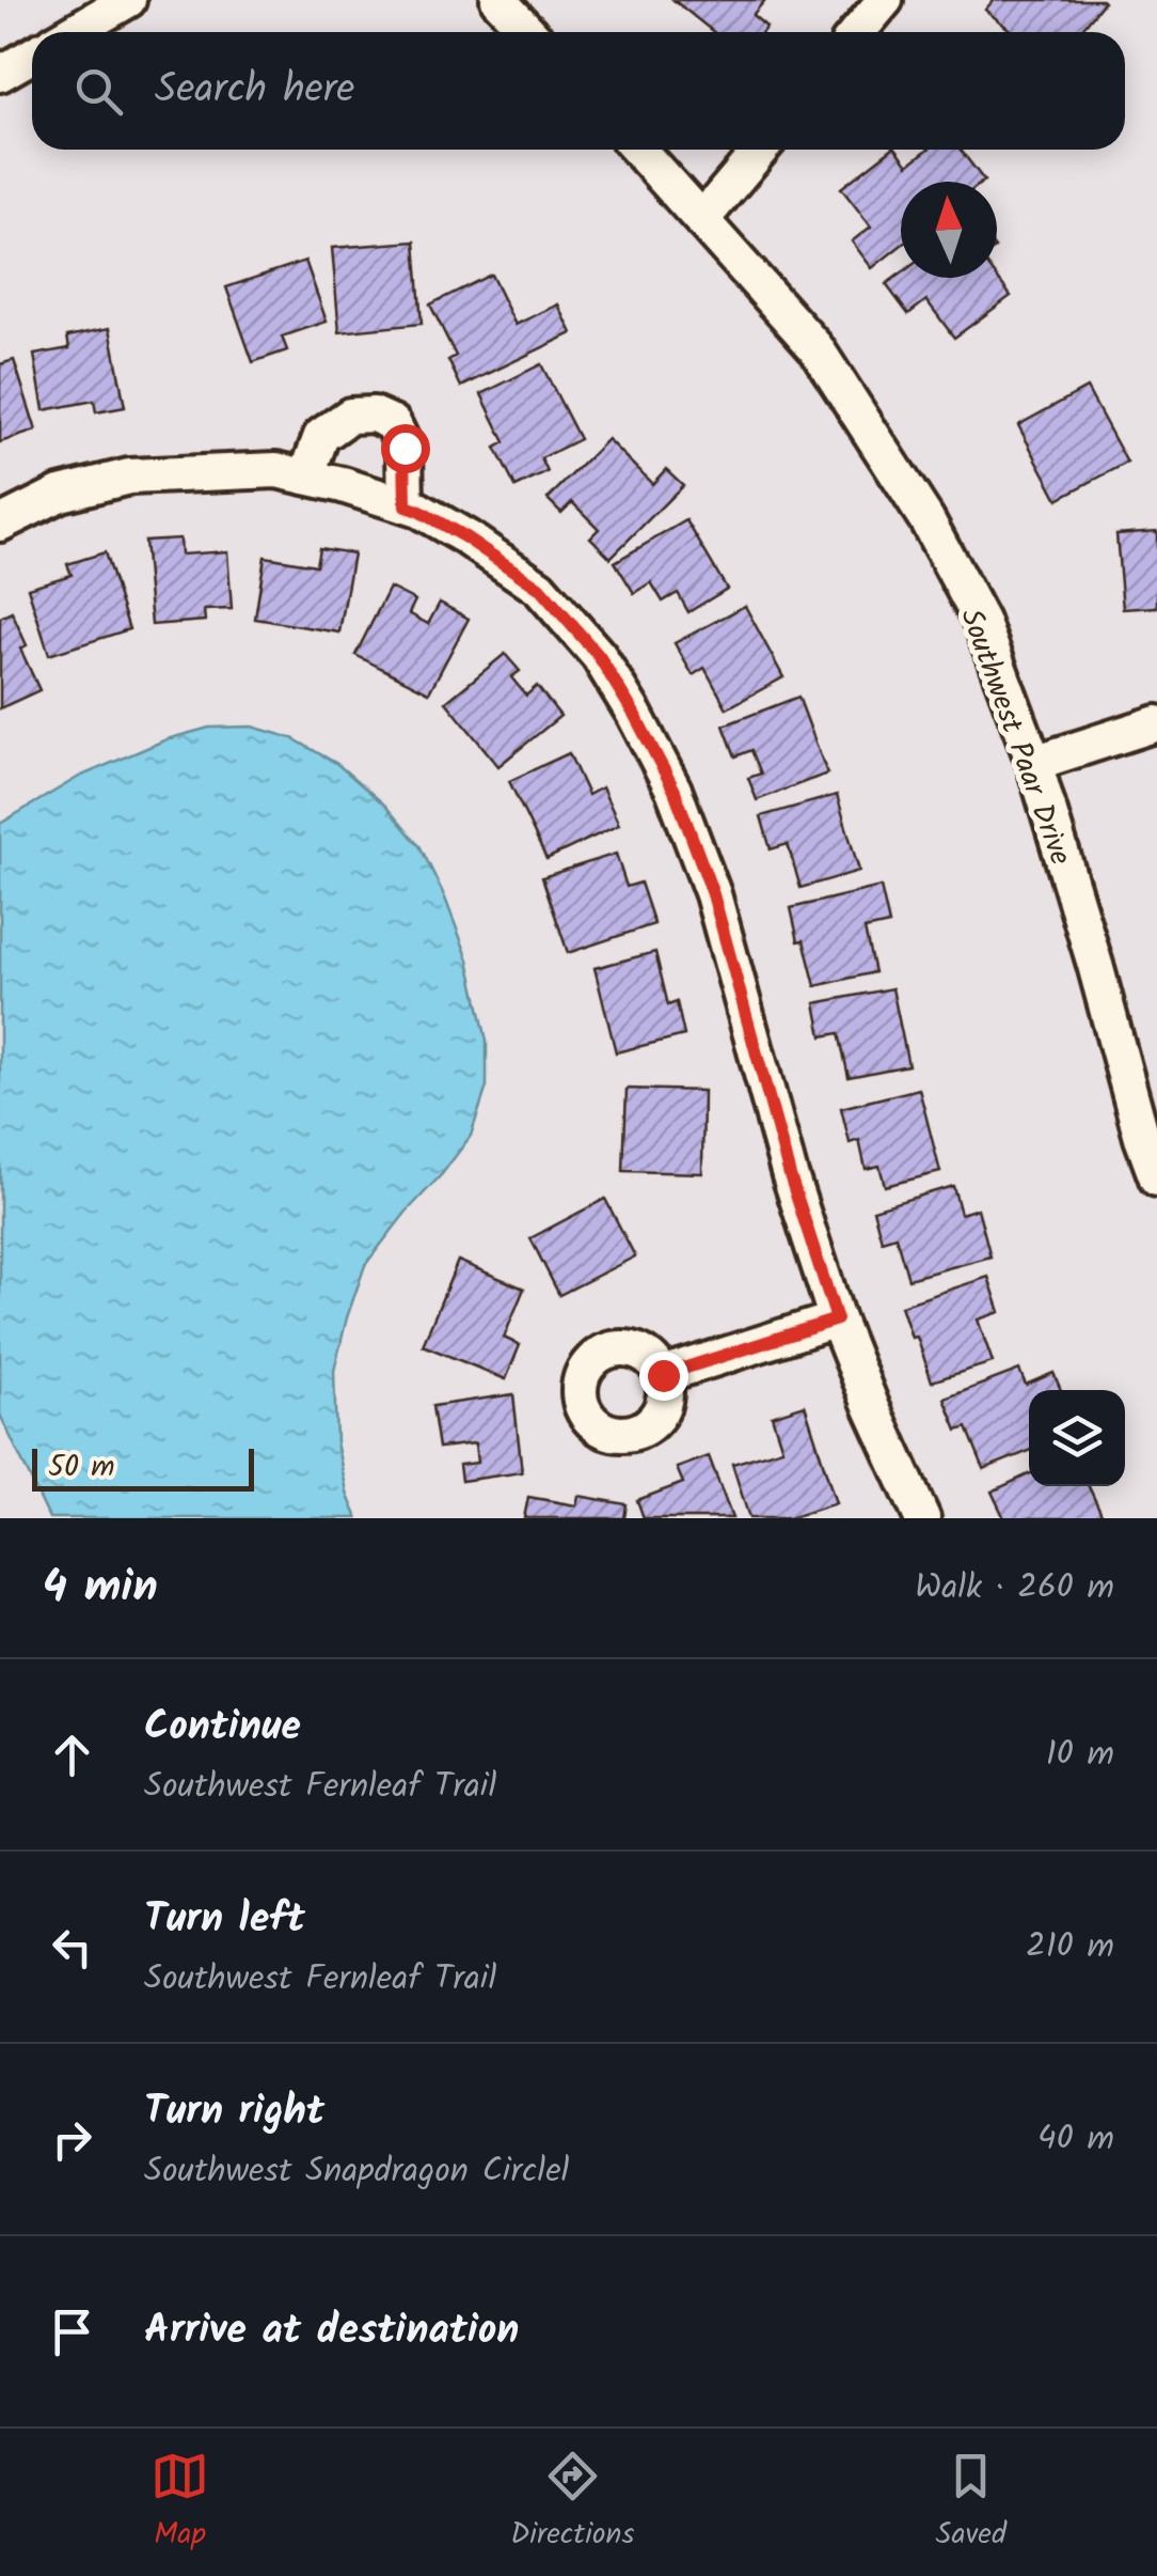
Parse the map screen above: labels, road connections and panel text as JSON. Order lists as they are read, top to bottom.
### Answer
{
  "streets": {
    "street": ["Southwest Paar Drive"]
  },
  "scale_bar": "50 m",
  "north": "top",
  "page": {
    "search": "Search here",
    "scale": "50 m",
    "heading": ["4 min", "Walk · 260 m"],
    "list": [
      ["Continue", "Southwest Fernleaf Trail", "10 m"],
      ["Turn left", "Southwest Fernleaf Trail", "210 m"],
      ["Turn right", "Southwest Snapdragon Circlel", "40 m"],
      "Arrive at destination"
    ],
    "nav": ["Map", "Directions", "Saved"]
  }
}
